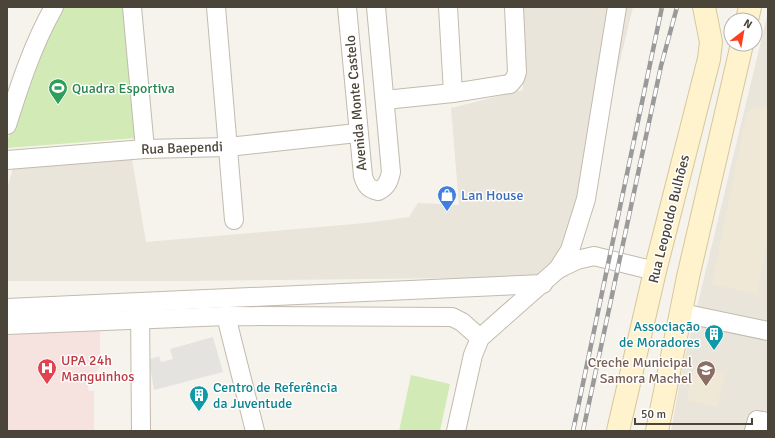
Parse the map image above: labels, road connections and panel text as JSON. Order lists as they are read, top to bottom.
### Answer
{
  "streets": {
    "main road": ["Rua Leopoldo Bulhões"],
    "street": ["Avenida Monte Castelo", "Rua Baependi"]
  },
  "crossings": [
    ["Avenida Monte Castelo", "Rua Baependi"]
  ],
  "places": {
    "sports": ["Quadra Esportiva"],
    "shop": ["Lan House"],
    "building": ["Associação de Moradores", "Centro de Referência da Juventude"],
    "hospital": ["UPA 24h Manguinhos"],
    "school or university": ["Creche Municipal Samora Machel"]
  },
  "scale_bar": "50 m",
  "north": "top right"
}
